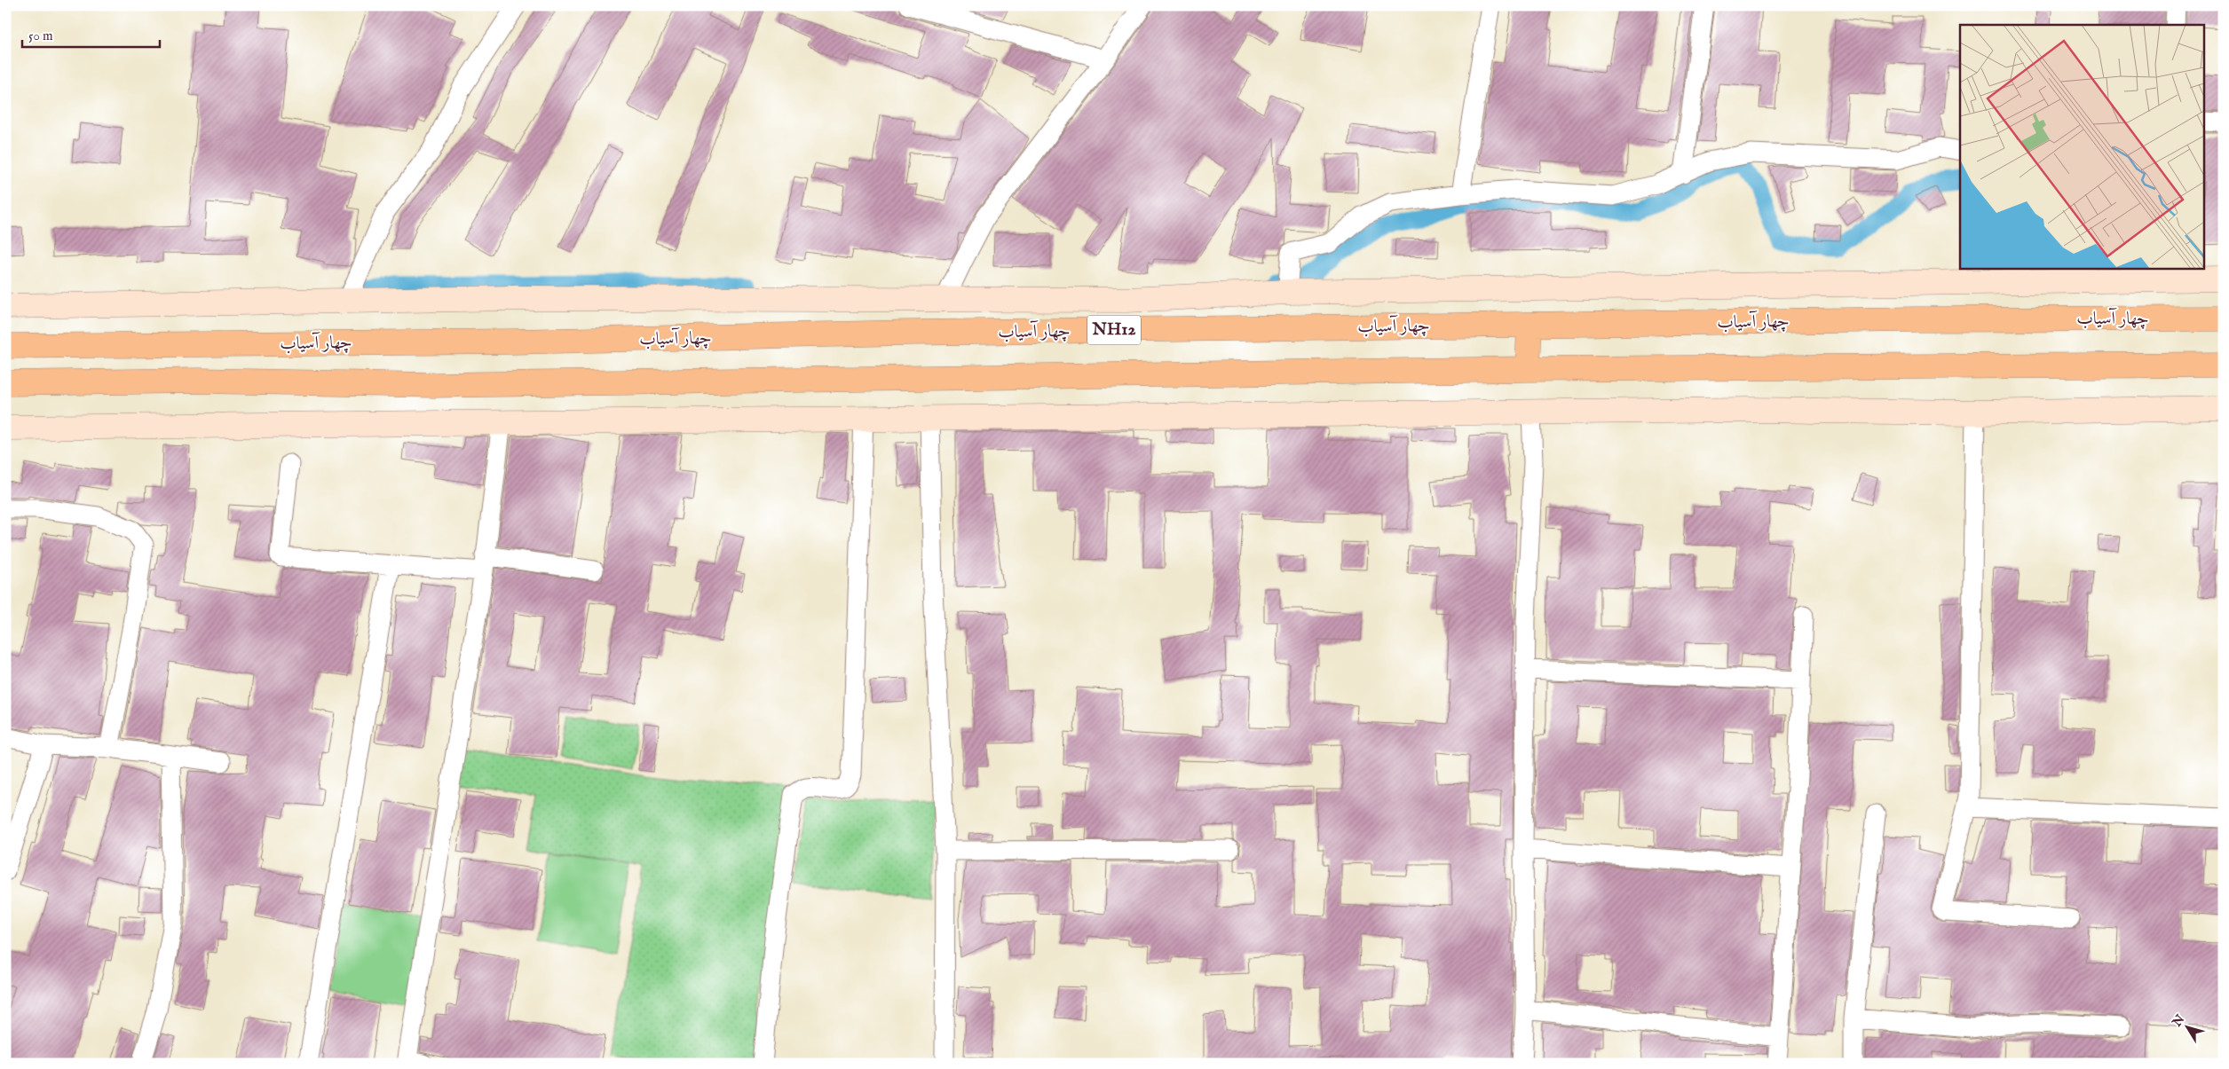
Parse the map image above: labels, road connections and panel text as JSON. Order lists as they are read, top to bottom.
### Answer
{
  "streets": {
    "highway": ["چهار آسیاب", "NH12"]
  },
  "scale_bar": "50 m",
  "north": "top left"
}
